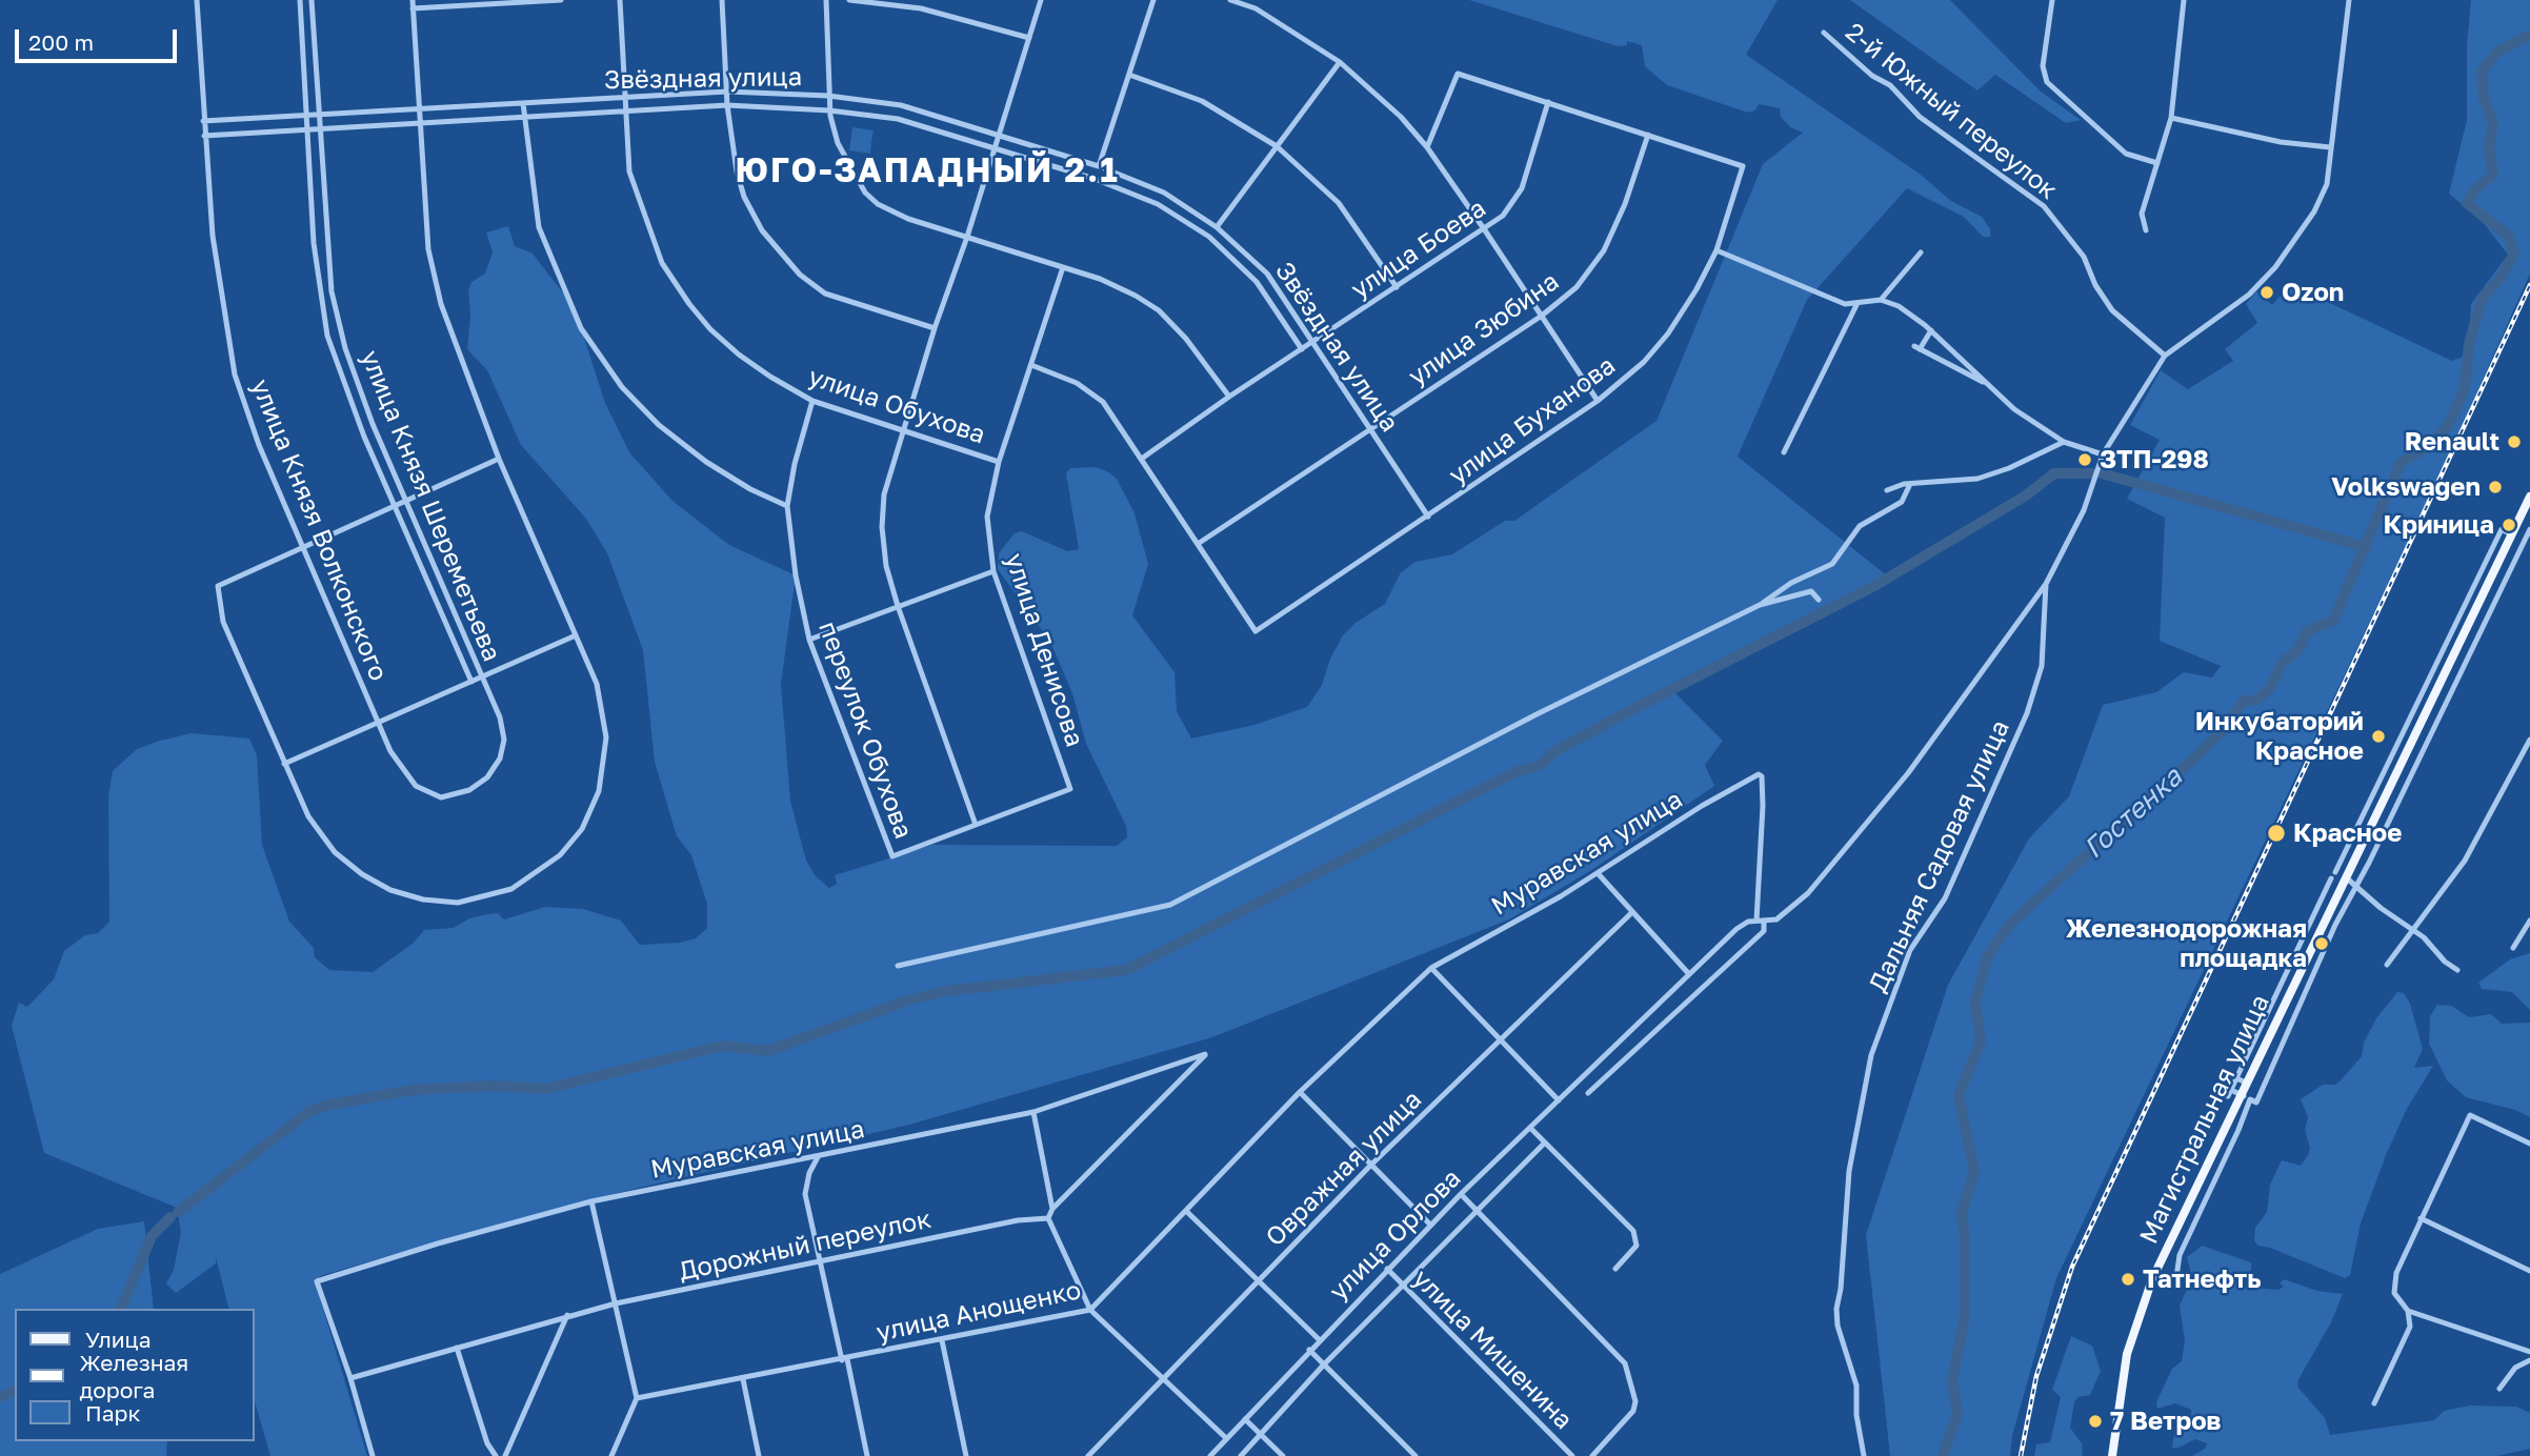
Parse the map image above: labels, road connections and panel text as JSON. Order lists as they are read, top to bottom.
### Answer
{
  "streets": {
    "main road": ["Магистральная улица"],
    "street": [
      "Звёздная улица",
      "2-й Южный переулок",
      "улица Боева",
      "улица Зюбина",
      "улица Обухова",
      "улица Буханова",
      "улица Князя Шереметьева",
      "улица Князя Волконского",
      "улица Денисова",
      "переулок Обухова",
      "Муравская улица",
      "Дальняя Садовая улица",
      "Овражная улица",
      "улица Орлова",
      "Дорожный переулок",
      "улица Анощенко",
      "улица Мишенина"
    ]
  },
  "crossings": [
    ["Звёздная улица", "улица Боева"],
    ["Звёздная улица", "улица Зюбина"],
    ["Звёздная улица", "улица Обухова"],
    ["Звёздная улица", "улица Буханова"],
    ["Звёздная улица", "улица Князя Шереметьева"],
    ["Звёздная улица", "улица Князя Волконского"],
    ["2-й Южный переулок", "Дальняя Садовая улица"],
    ["улица Зюбина", "улица Буханова"],
    ["улица Обухова", "улица Денисова"],
    ["улица Обухова", "переулок Обухова"],
    ["улица Князя Шереметьева", "улица Князя Волконского"],
    ["улица Денисова", "переулок Обухова"],
    ["Муравская улица", "улица Орлова"],
    ["Муравская улица", "Дорожный переулок"],
    ["Муравская улица", "улица Анощенко"],
    ["улица Орлова", "улица Мишенина"]
  ],
  "districts": ["ЮГО-ЗАПАДНЫЙ 2.1"],
  "water": ["Гостенка"],
  "places": [
    "Ozon",
    "Renault",
    "ЗТП-298",
    "Volkswagen",
    "Криница",
    "Инкубаторий Красное",
    "Красное",
    "Железнодорожная площадка",
    "Татнефть",
    "7 Ветров"
  ],
  "legend": ["Улица", "Железная дорога", "Парк"],
  "scale_bar": "200 m"
}
